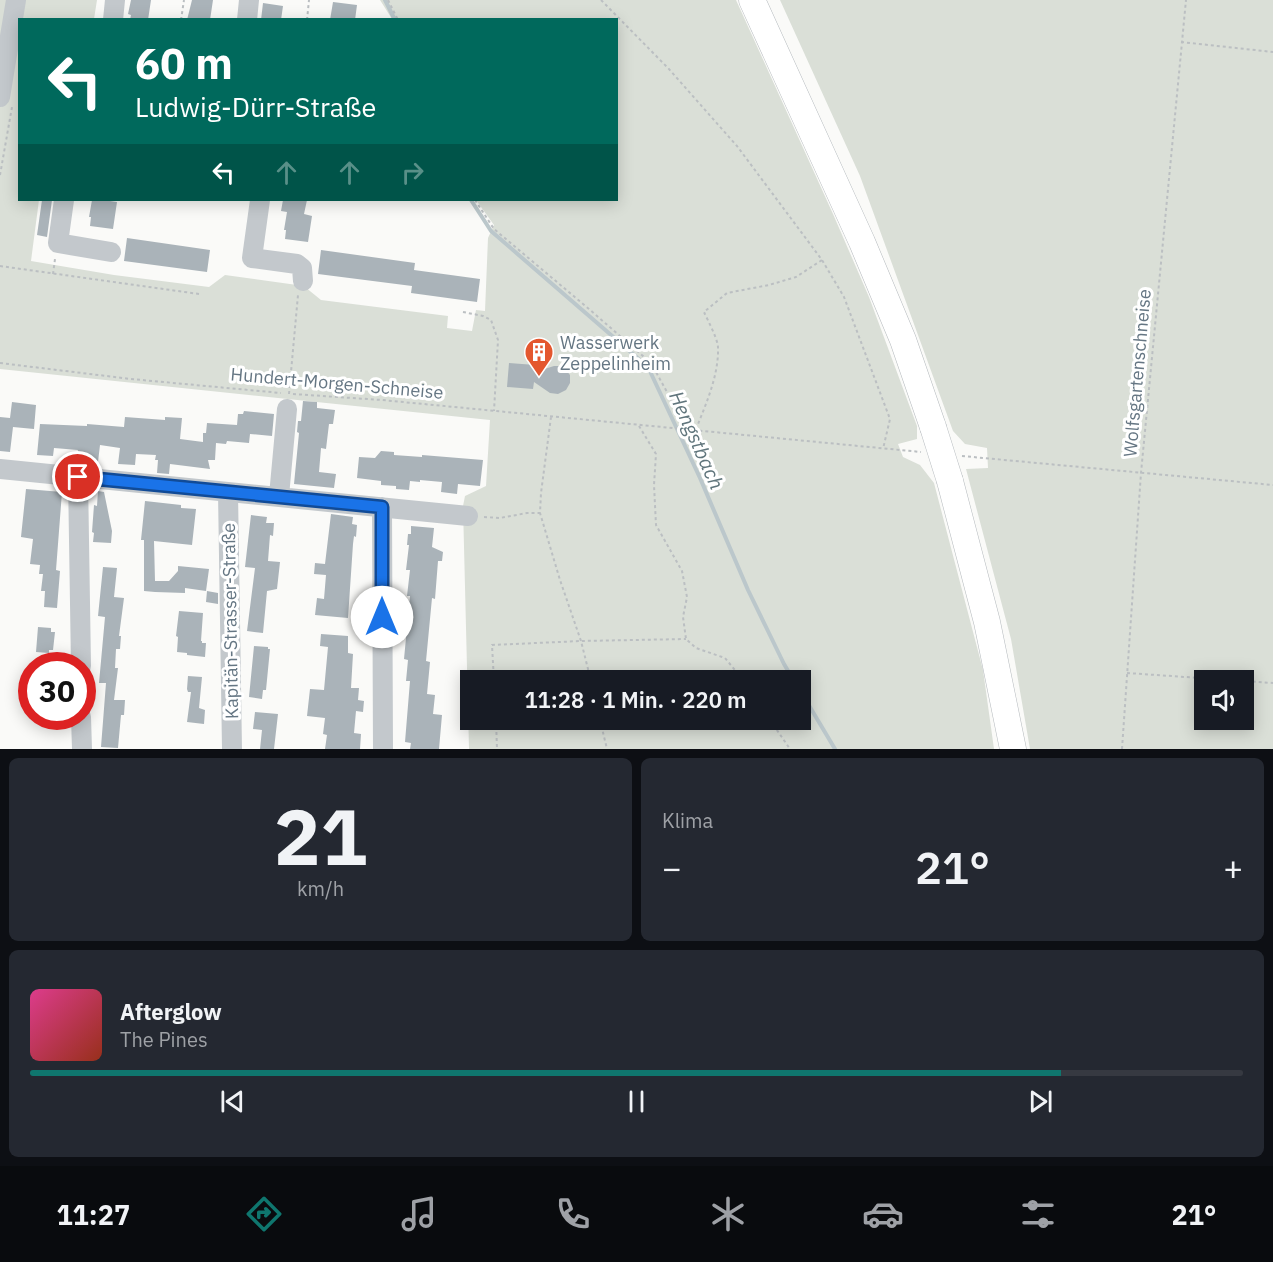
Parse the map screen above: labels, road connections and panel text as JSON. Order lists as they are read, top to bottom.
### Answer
{
  "streets": {
    "street": ["Kapitän-Strasser-Straße"],
    "path": ["Wolfsgartenschneise", "Hundert-Morgen-Schneise"]
  },
  "water": ["Hengstbach"],
  "places": {
    "building": ["Wasserwerk Zeppelinheim"]
  },
  "page": {
    "turn": ["60 m", "Ludwig-Dürr-Straße"],
    "limit": "30",
    "trip": "11:28 · 1 Min. · 220 m",
    "tile": [
      ["21", "km/h"],
      "Klima"
    ],
    "heat": ["−", "21°", "+"],
    "song": ["Afterglow", "The Pines"],
    "tabs": ["11:27", "21°"]
  }
}
